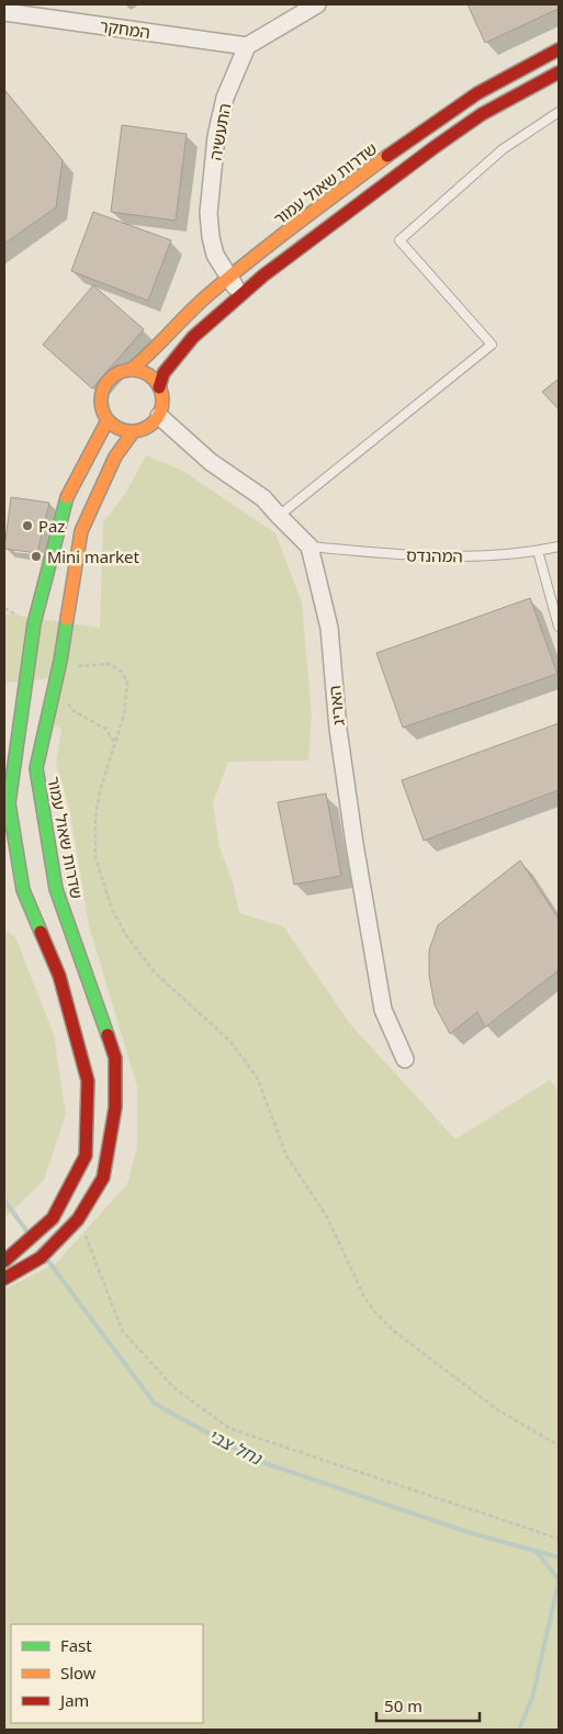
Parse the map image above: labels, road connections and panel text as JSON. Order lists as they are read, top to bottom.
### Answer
{
  "streets": {
    "street": [
      "המחקר",
      "התעשיה",
      "שדרות שאול עמור",
      "האריג"
    ],
    "lane": ["המהנדס"]
  },
  "crossings": [
    ["המחקר", "התעשיה"],
    ["התעשיה", "שדרות שאול עמור"],
    ["המהנדס", "האריג"]
  ],
  "water": ["נחל צבי"],
  "places": ["Paz", "Mini market"],
  "legend": ["Fast", "Slow", "Jam"],
  "scale_bar": "50 m"
}
